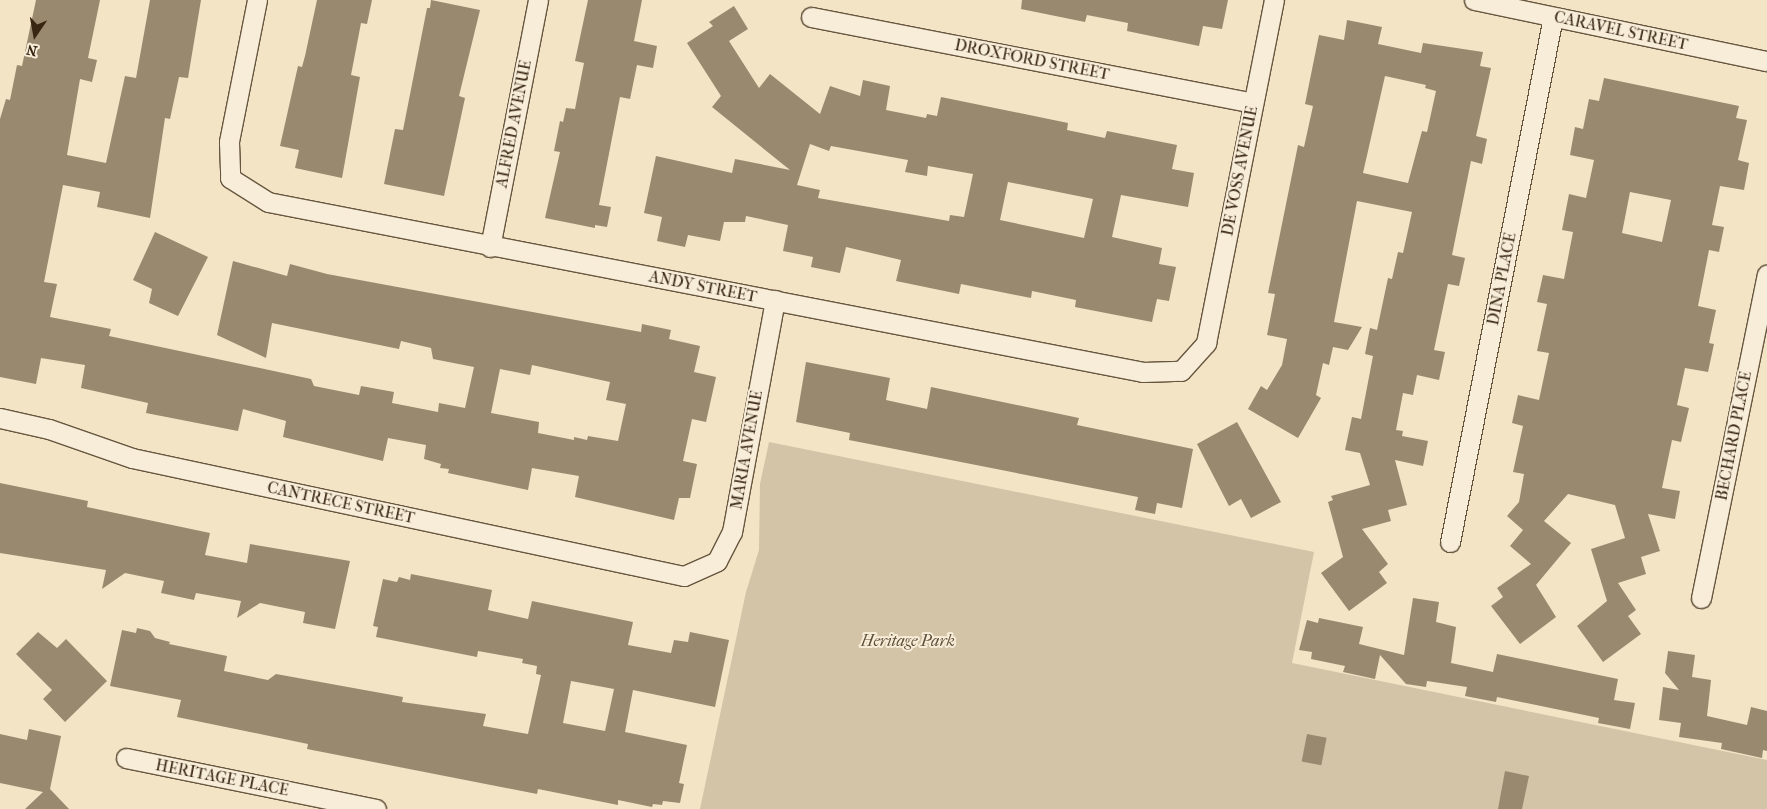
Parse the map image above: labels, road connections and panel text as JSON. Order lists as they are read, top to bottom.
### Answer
{
  "streets": {
    "street": [
      "CARAVEL STREET",
      "DROXFORD STREET",
      "ALFRED AVENUE",
      "DE VOSS AVENUE",
      "DINA PLACE",
      "ANDY STREET",
      "BECHARD PLACE",
      "MARIA AVENUE",
      "CANTRECE STREET",
      "HERITAGE PLACE"
    ]
  },
  "crossings": [
    ["CARAVEL STREET", "DINA PLACE"],
    ["DROXFORD STREET", "DE VOSS AVENUE"],
    ["ALFRED AVENUE", "ANDY STREET"],
    ["DE VOSS AVENUE", "ANDY STREET"],
    ["ANDY STREET", "MARIA AVENUE"],
    ["MARIA AVENUE", "CANTRECE STREET"]
  ],
  "parks": ["Heritage Park"],
  "north": "bottom"
}
